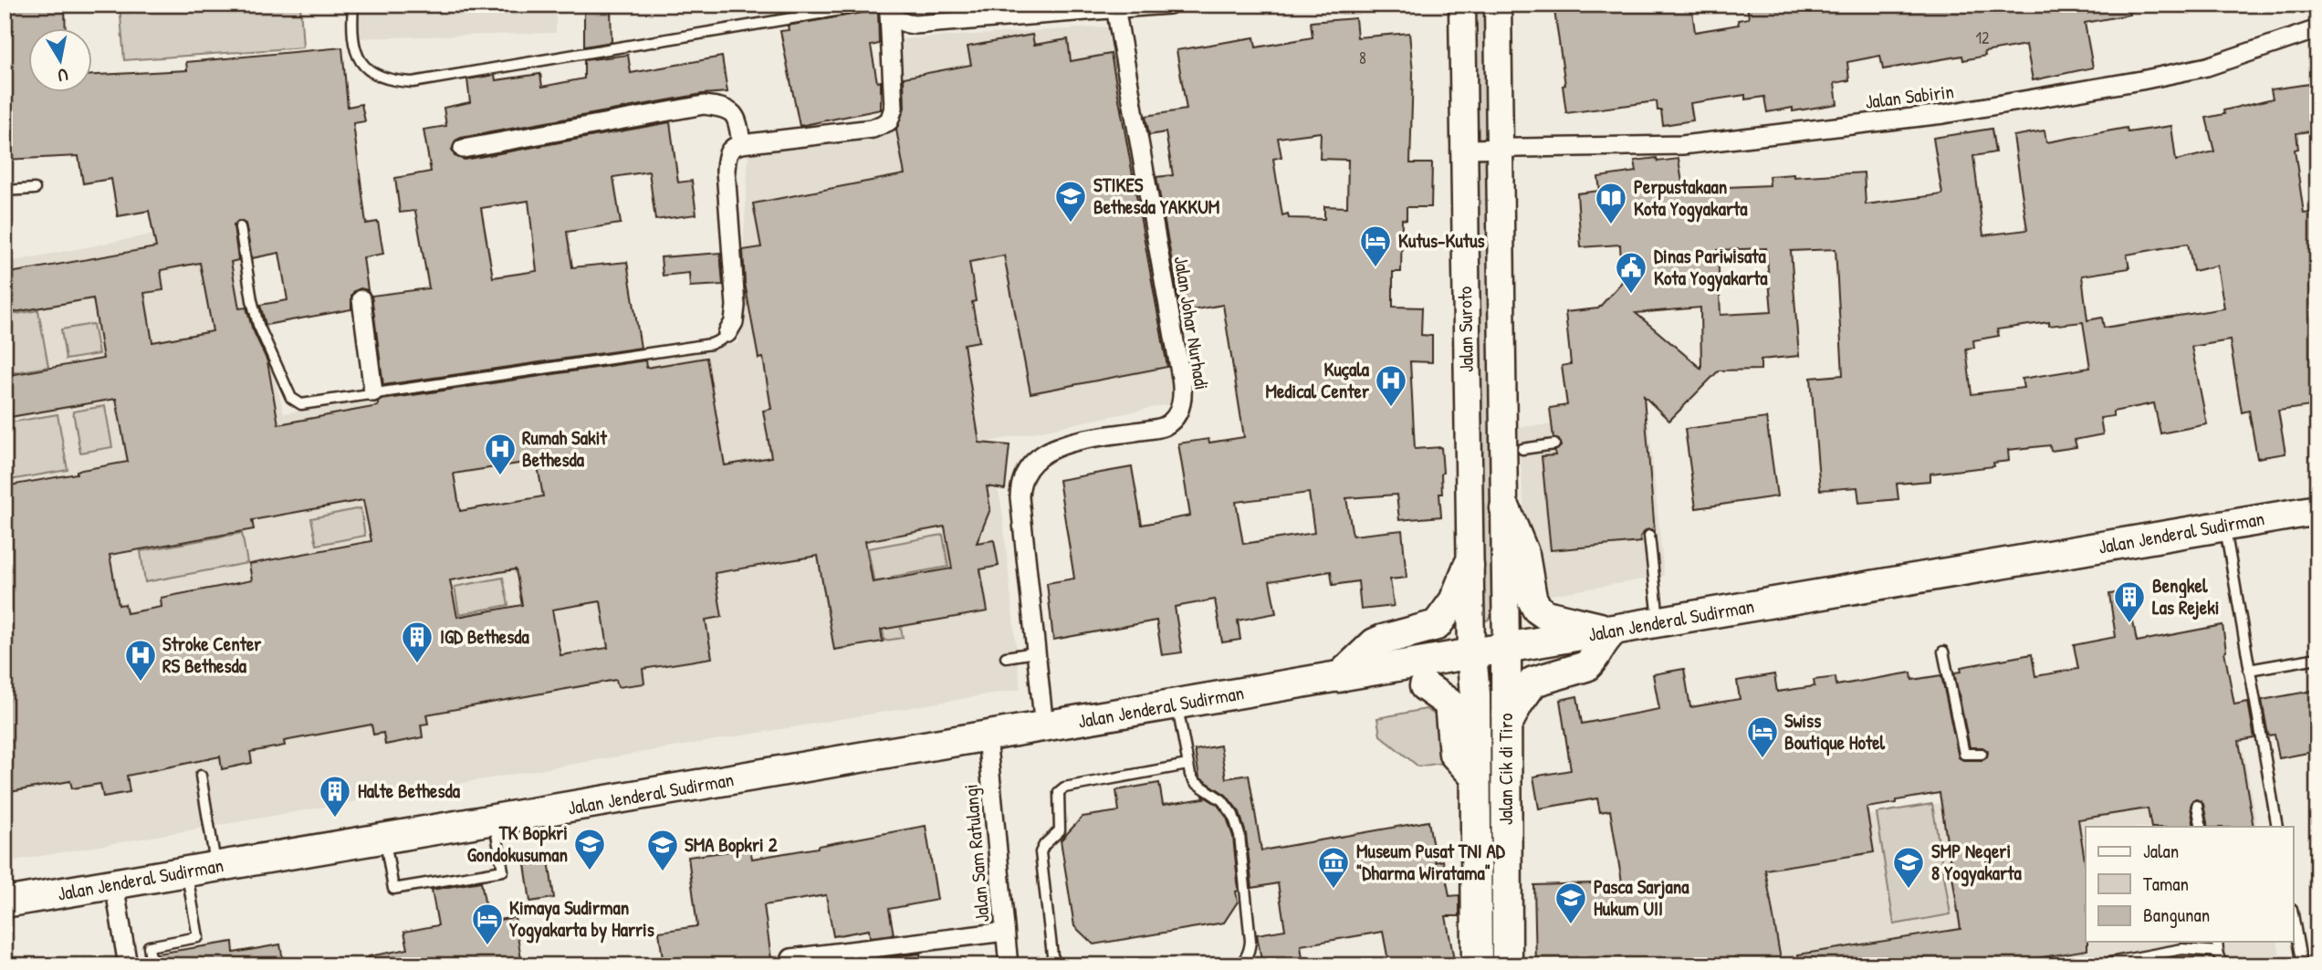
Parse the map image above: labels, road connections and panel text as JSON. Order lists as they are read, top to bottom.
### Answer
{
  "streets": {
    "main road": ["Jalan Suroto", "Jalan Jenderal Sudirman", "Jalan Cik di Tiro"],
    "street": ["Jalan Sabirin", "Jalan Johar Nurhadi", "Jalan Sam Ratulangi"]
  },
  "crossings": [
    ["Jalan Sabirin", "Jalan Suroto"],
    ["Jalan Johar Nurhadi", "Jalan Jenderal Sudirman"],
    ["Jalan Suroto", "Jalan Jenderal Sudirman"],
    ["Jalan Suroto", "Jalan Cik di Tiro"],
    ["Jalan Jenderal Sudirman", "Jalan Cik di Tiro"],
    ["Jalan Jenderal Sudirman", "Jalan Sam Ratulangi"]
  ],
  "places": {
    "school or university": [
      "STIKES Bethesda YAKKUM",
      "TK Bopkri Gondokusuman",
      "SMA Bopkri 2",
      "SMP Negeri 8 Yogyakarta",
      "Pasca Sarjana Hukum UII"
    ],
    "library": ["Perpustakaan Kota Yogyakarta"],
    "hotel": ["Kutus-Kutus", "Swiss Boutique Hotel", "Kimaya Sudirman Yogyakarta by Harris"],
    "public building": ["Dinas Pariwisata Kota Yogyakarta"],
    "hospital": ["Kuçala Medical Center", "Rumah Sakit Bethesda", "Stroke Center RS Bethesda"],
    "building": ["Bengkel Las Rejeki", "IGD Bethesda", "Halte Bethesda"],
    "museum": ["Museum Pusat TNI AD \"Dharma Wiratama\""]
  },
  "house_numbers": ["12", "8"],
  "legend": ["Jalan", "Taman", "Bangunan"],
  "north": "bottom"
}
